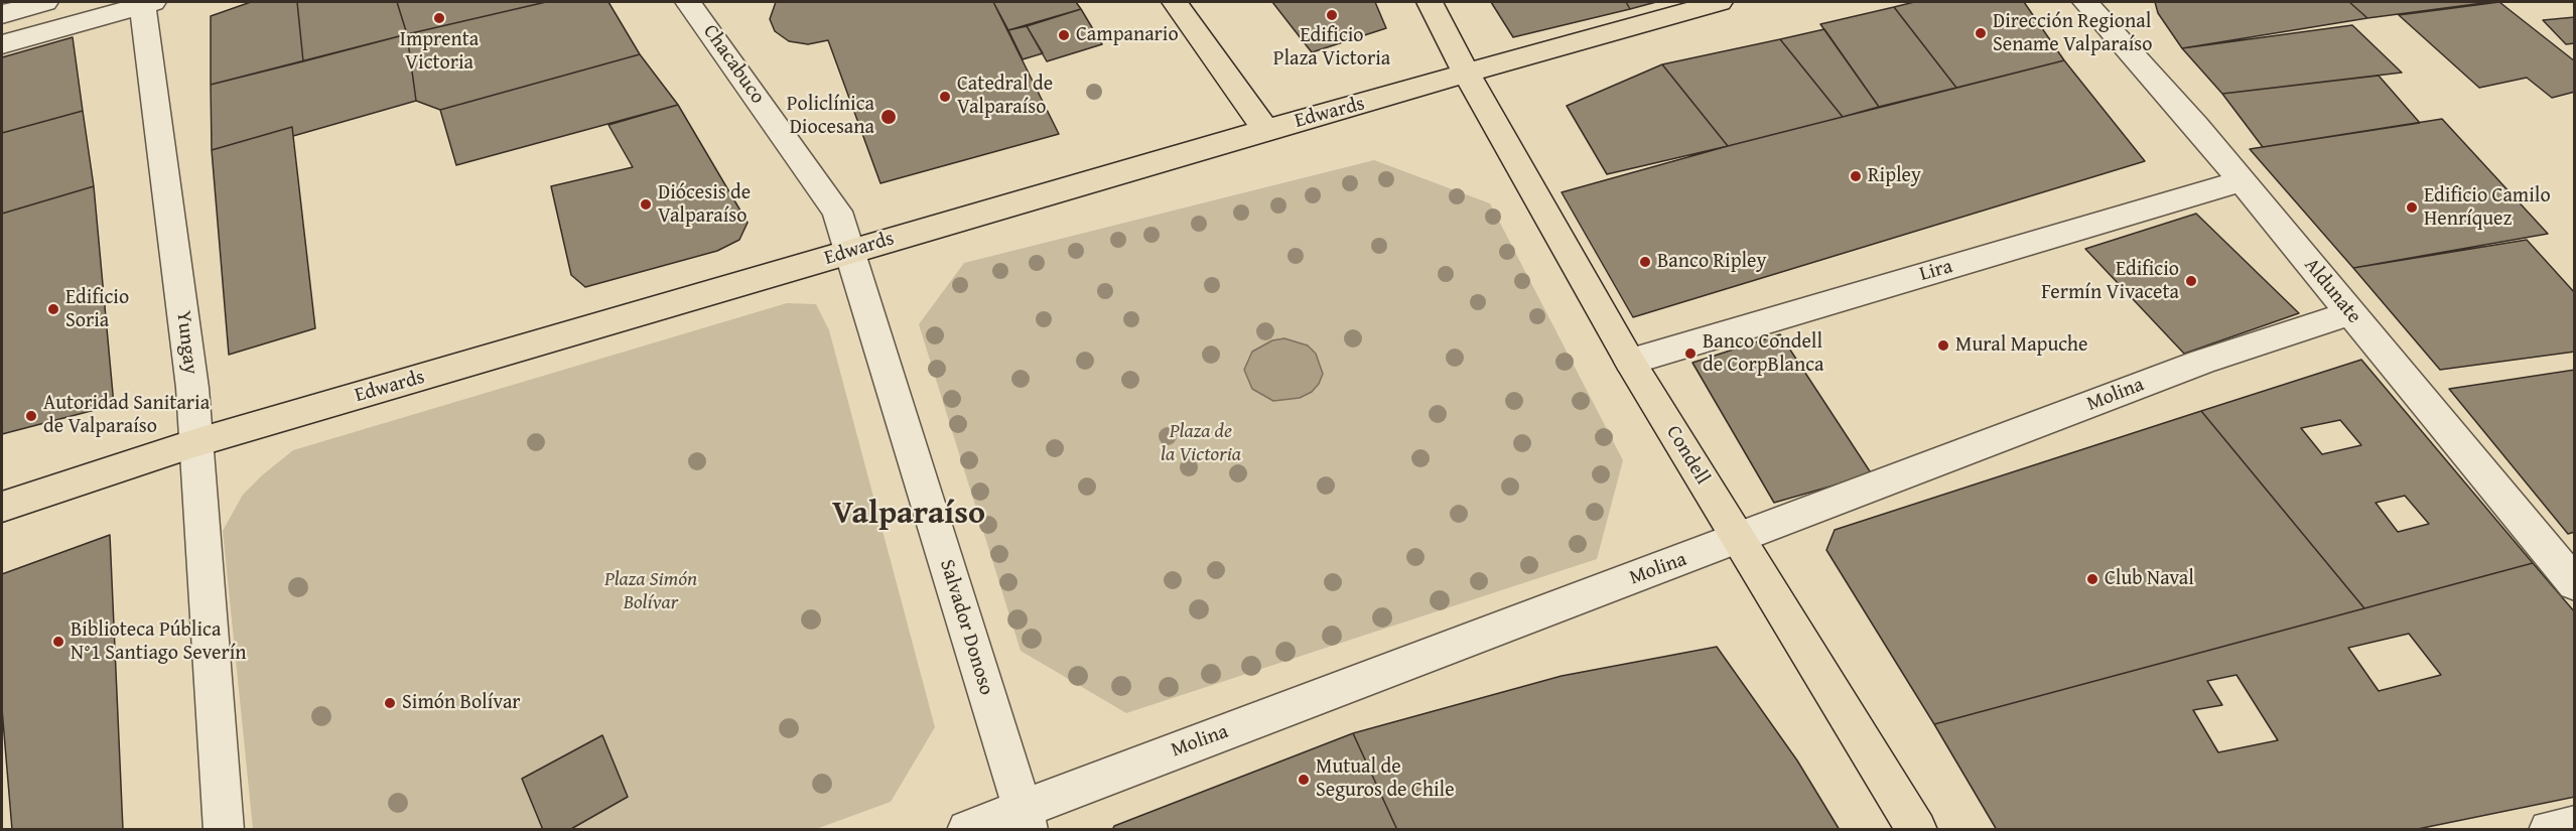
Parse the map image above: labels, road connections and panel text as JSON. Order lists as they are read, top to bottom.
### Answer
{
  "streets": {
    "main road": ["Edwards", "Condell"],
    "street": [
      "Chacabuco",
      "Lira",
      "Aldunate",
      "Yungay",
      "Molina",
      "Salvador Donoso"
    ]
  },
  "crossings": [
    ["Chacabuco", "Edwards"],
    ["Chacabuco", "Salvador Donoso"],
    ["Edwards", "Yungay"],
    ["Edwards", "Condell"],
    ["Edwards", "Salvador Donoso"],
    ["Lira", "Aldunate"],
    ["Lira", "Condell"],
    ["Aldunate", "Molina"],
    ["Molina", "Condell"],
    ["Molina", "Salvador Donoso"]
  ],
  "districts": ["Valparaíso"],
  "parks": ["Plaza de la Victoria", "Plaza Simón Bolívar"],
  "places": [
    "Edificio Plaza Victoria",
    "Imprenta Victoria",
    "Dirección Regional Sename Valparaíso",
    "Campanario",
    "Catedral de Valparaíso",
    "Policlínica Diocesana",
    "Ripley",
    "Diócesis de Valparaíso",
    "Edificio Camilo Henríquez",
    "Banco Ripley",
    "Edificio Fermín Vivaceta",
    "Edificio Soria",
    "Mural Mapuche",
    "Banco Condell de CorpBlanca",
    "Autoridad Sanitaria de Valparaíso",
    "Club Naval",
    "Biblioteca Pública N°1 Santiago Severín",
    "Simón Bolívar",
    "Mutual de Seguros de Chile"
  ]
}
